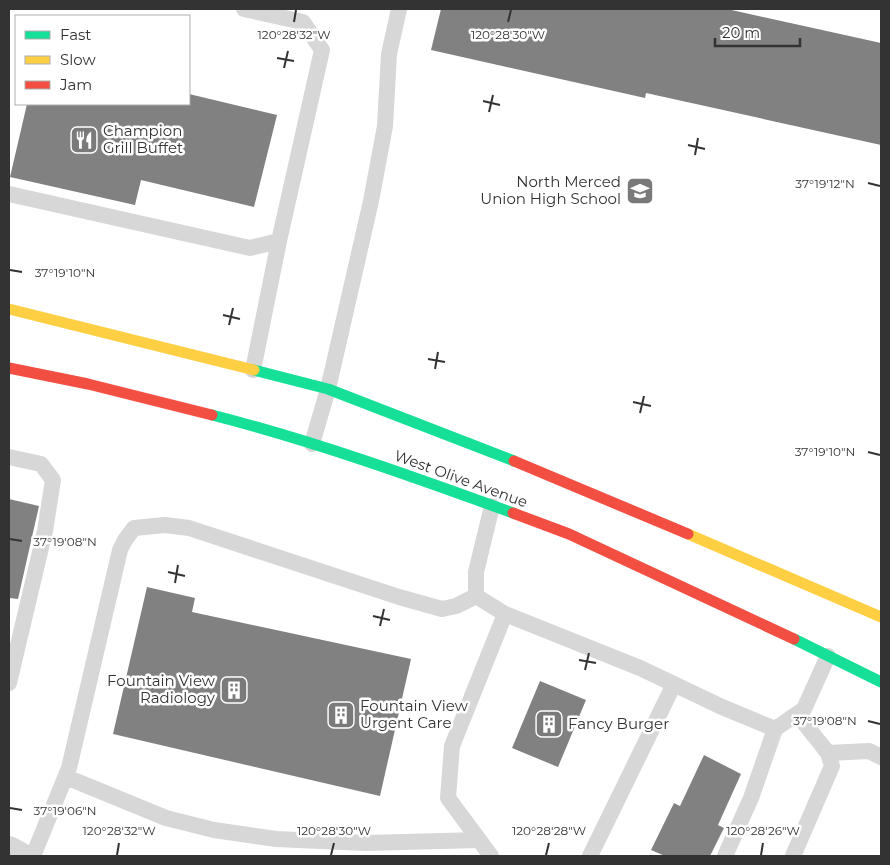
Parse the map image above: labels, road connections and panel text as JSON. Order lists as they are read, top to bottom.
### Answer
{
  "streets": {
    "main road": ["West Olive Avenue"]
  },
  "places": {
    "restaurant": ["Champion Grill Buffet"],
    "school or university": ["North Merced Union High School"],
    "building": ["Fountain View Radiology", "Fountain View Urgent Care", "Fancy Burger"]
  },
  "legend": ["Fast", "Slow", "Jam"],
  "scale_bar": "20 m",
  "coordinates": [
    "120°28'32\"W",
    "120°28'30\"W",
    "37°19'12\"N",
    "37°19'10\"N",
    "37°19'08\"N",
    "37°19'06\"N",
    "120°28'28\"W",
    "120°28'26\"W"
  ]
}
